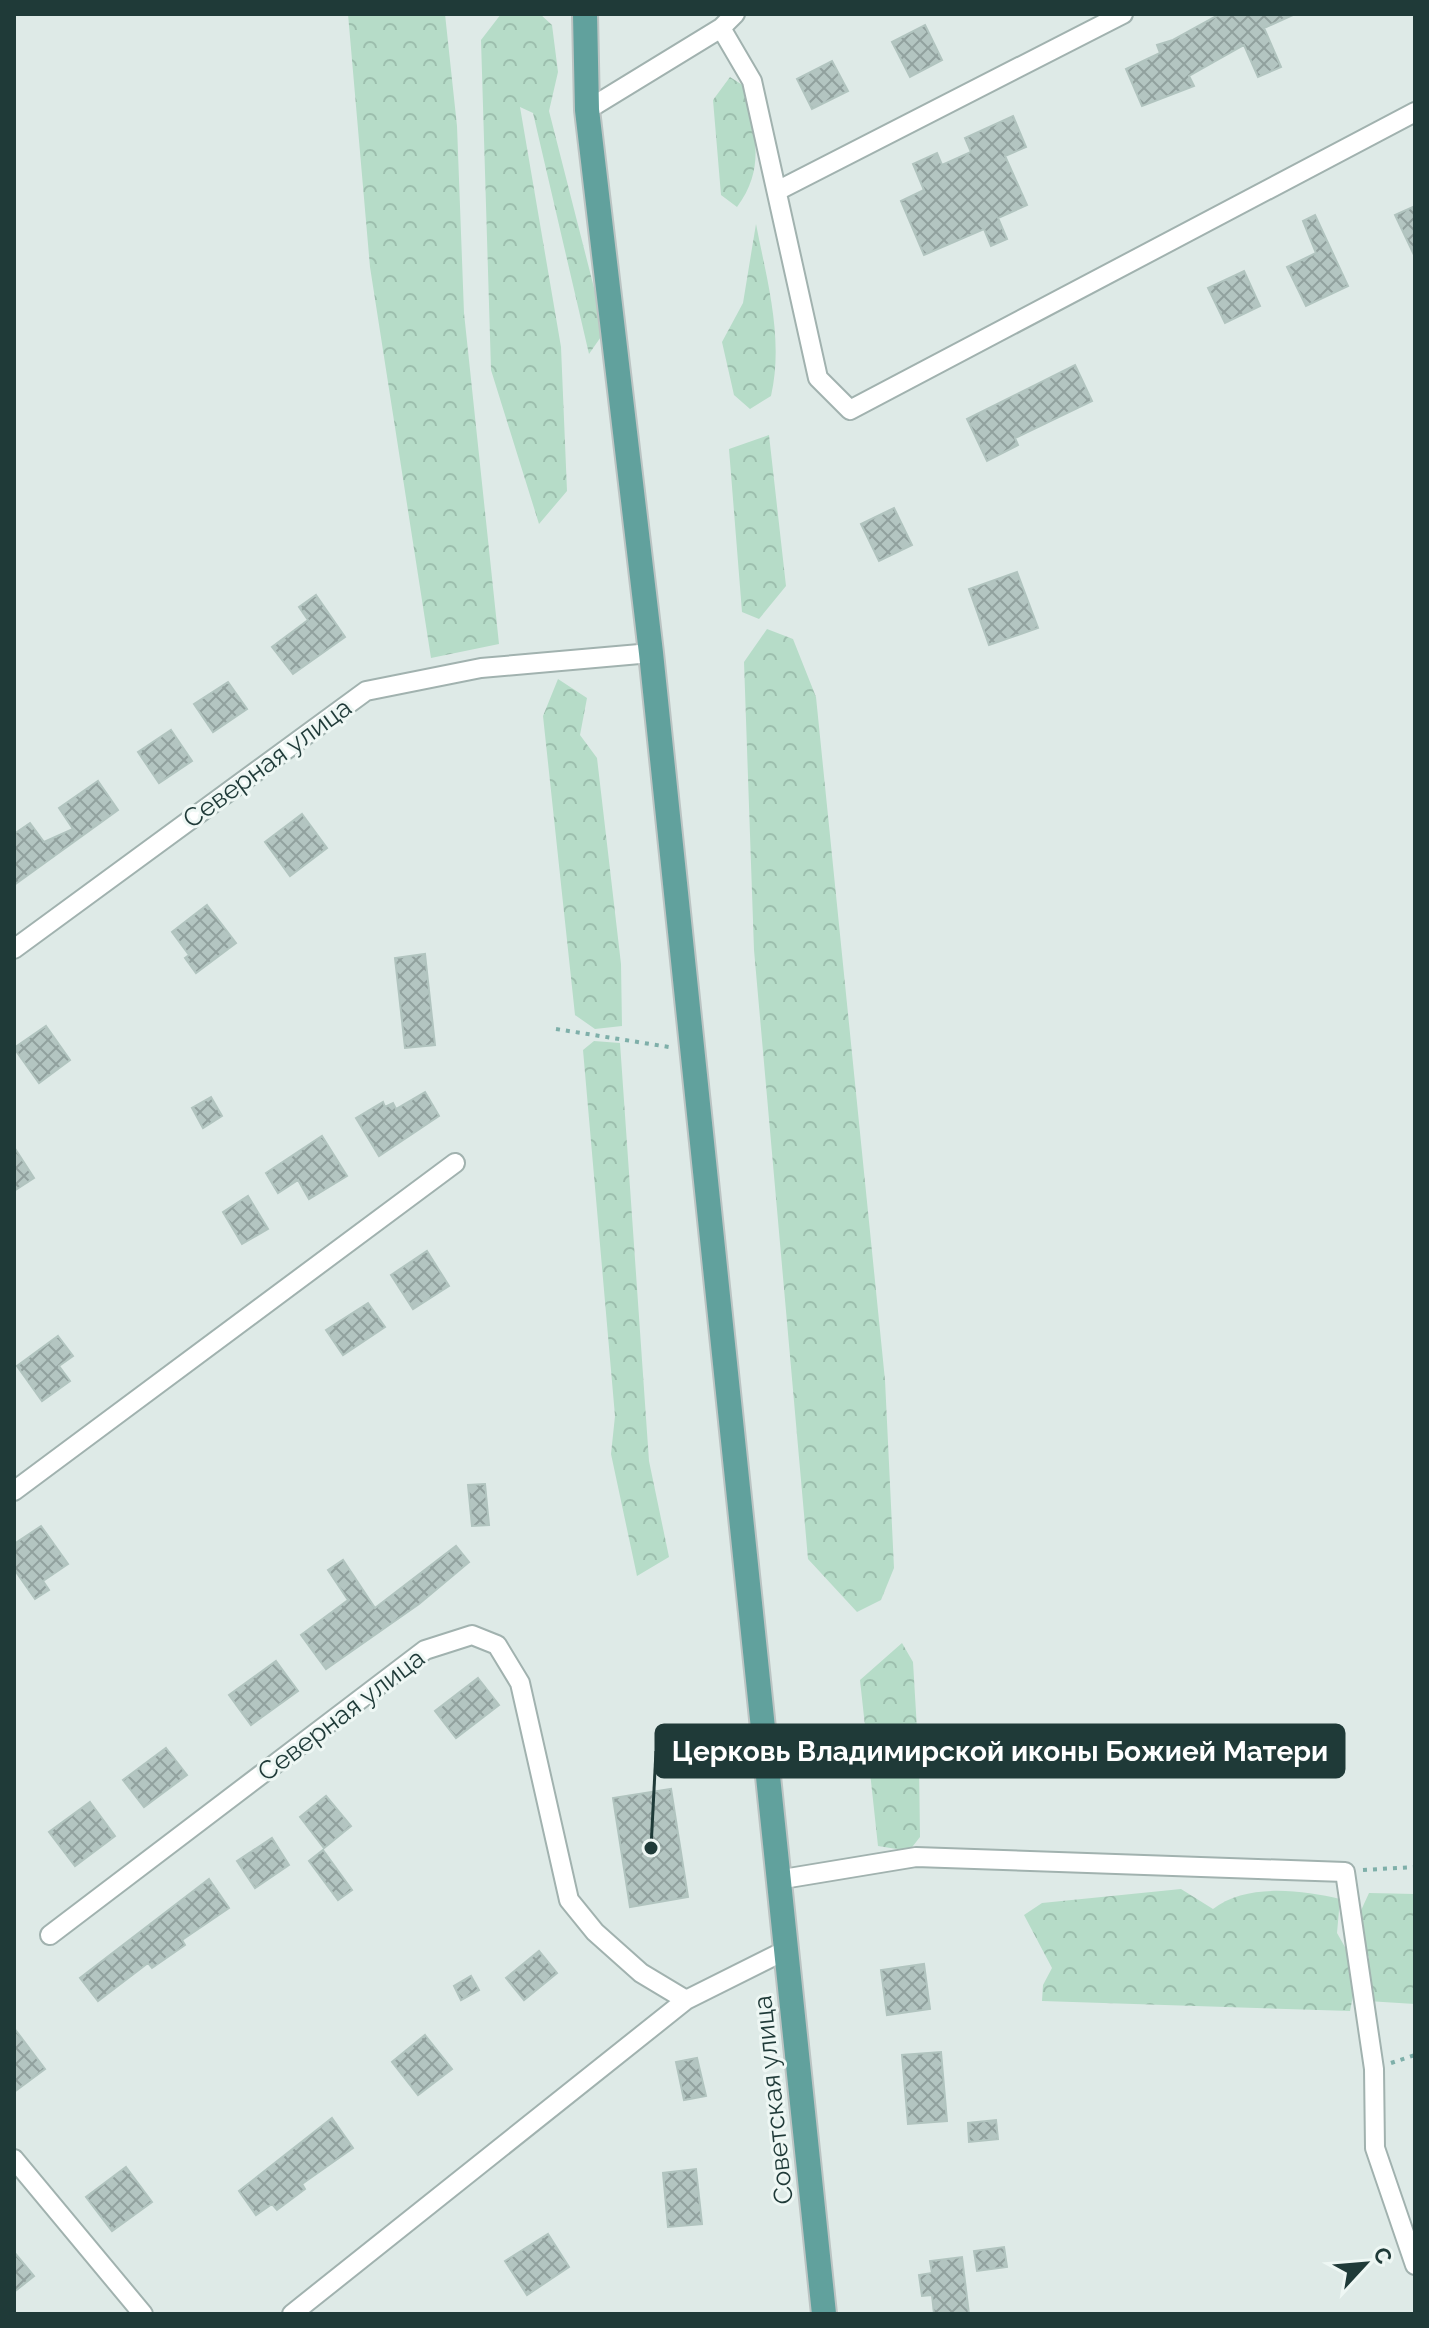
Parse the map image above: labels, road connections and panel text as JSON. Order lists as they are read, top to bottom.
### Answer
{
  "streets": {
    "main road": ["Советская улица"],
    "street": ["Северная улица"]
  },
  "crossings": [
    ["Северная улица", "Советская улица"]
  ],
  "places": ["Церковь Владимирской иконы Божией Матери"],
  "north": "top right"
}
